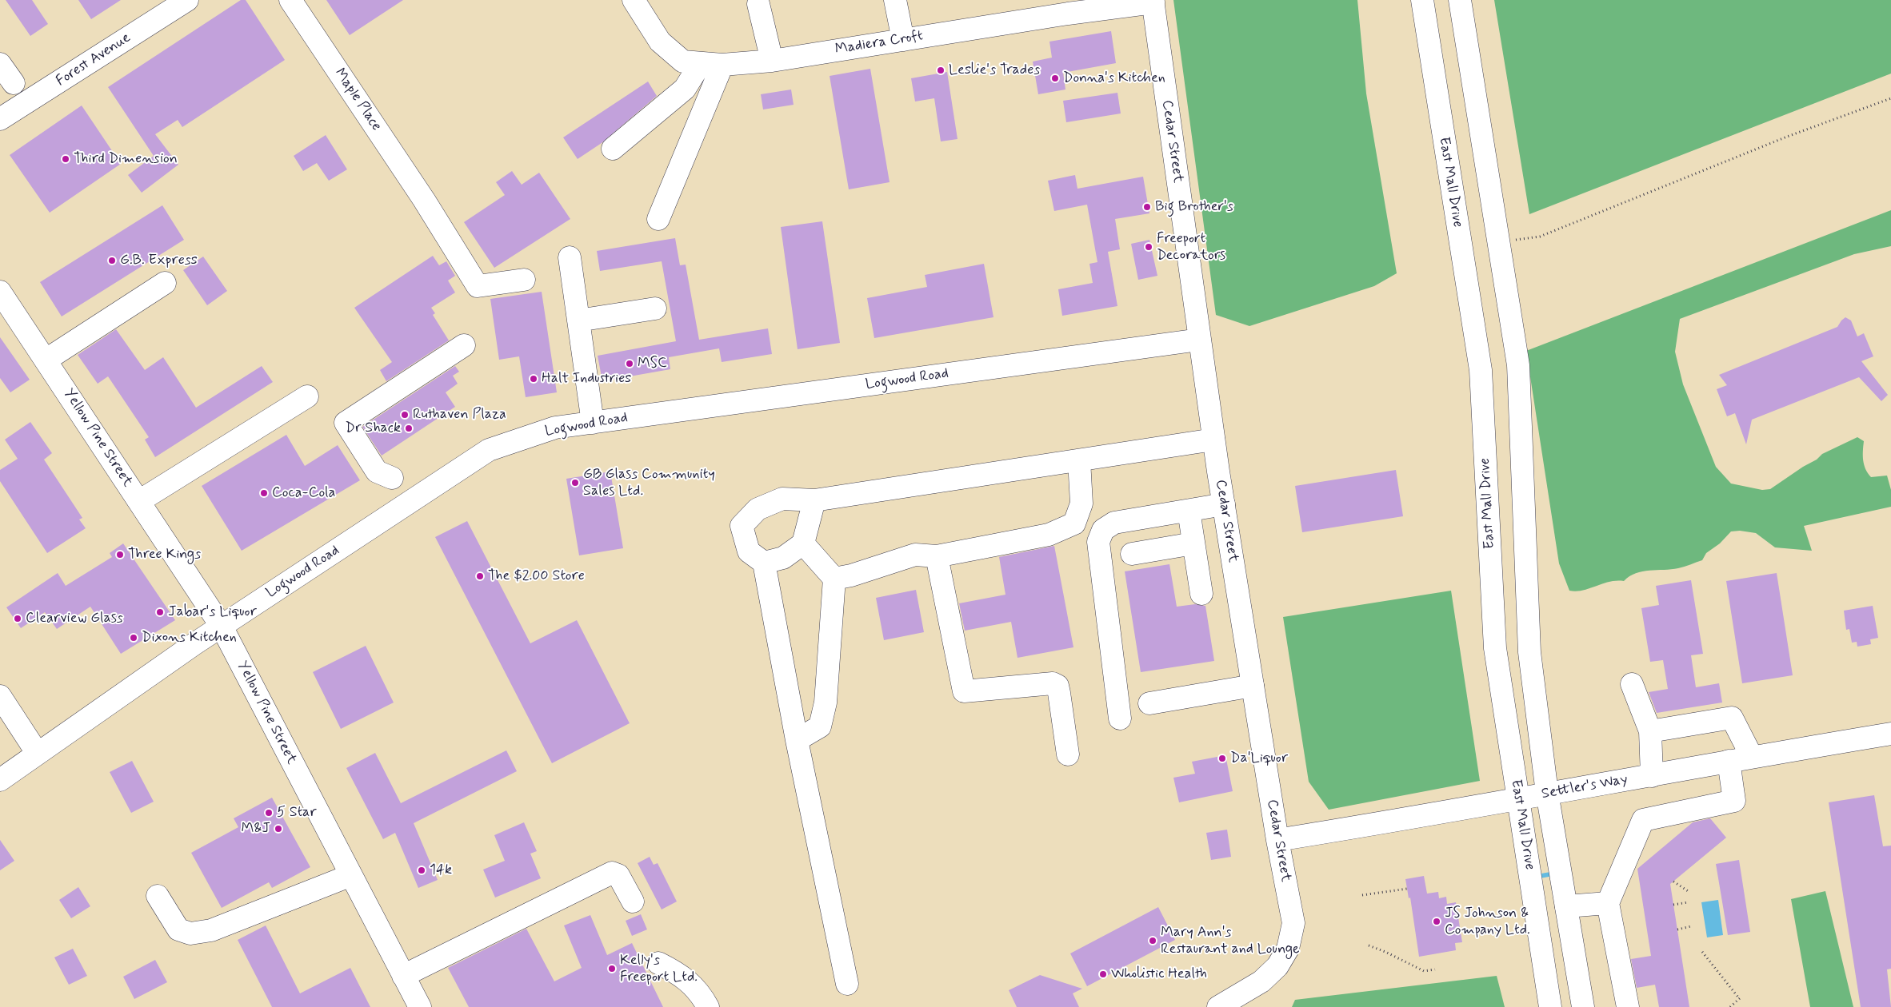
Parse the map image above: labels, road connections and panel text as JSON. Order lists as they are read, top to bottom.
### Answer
{
  "streets": {
    "street": [
      "Madiera Croft",
      "Forest Avenue",
      "Maple Place",
      "Cedar Street",
      "East Mall Drive",
      "Logwood Road",
      "Yellow Pine Street",
      "Settler's Way"
    ]
  },
  "crossings": [
    ["Madiera Croft", "Cedar Street"],
    ["Cedar Street", "Logwood Road"],
    ["Cedar Street", "Settler's Way"],
    ["East Mall Drive", "Settler's Way"],
    ["Logwood Road", "Yellow Pine Street"]
  ],
  "places": [
    "Leslie's Trades",
    "Donna's Kitchen",
    "Third Dimension",
    "Big Brother's",
    "Freeport Decorators",
    "G.B. Express",
    "MSC",
    "Halt Industries",
    "Ruthaven Plaza",
    "Dr Shack",
    "GB Glass Community Sales Ltd.",
    "Coca-Cola",
    "Three Kings",
    "The $2.00 Store",
    "Jabar's Liquor",
    "Clearview Glass",
    "Dixons Kitchen",
    "Da'Liquor",
    "5 Star",
    "M&J",
    "14k",
    "JS Johnson & Company Ltd.",
    "Mary Ann's Restaurant and Lounge",
    "Kelly's Freeport Ltd.",
    "Wholistic Health"
  ]
}
